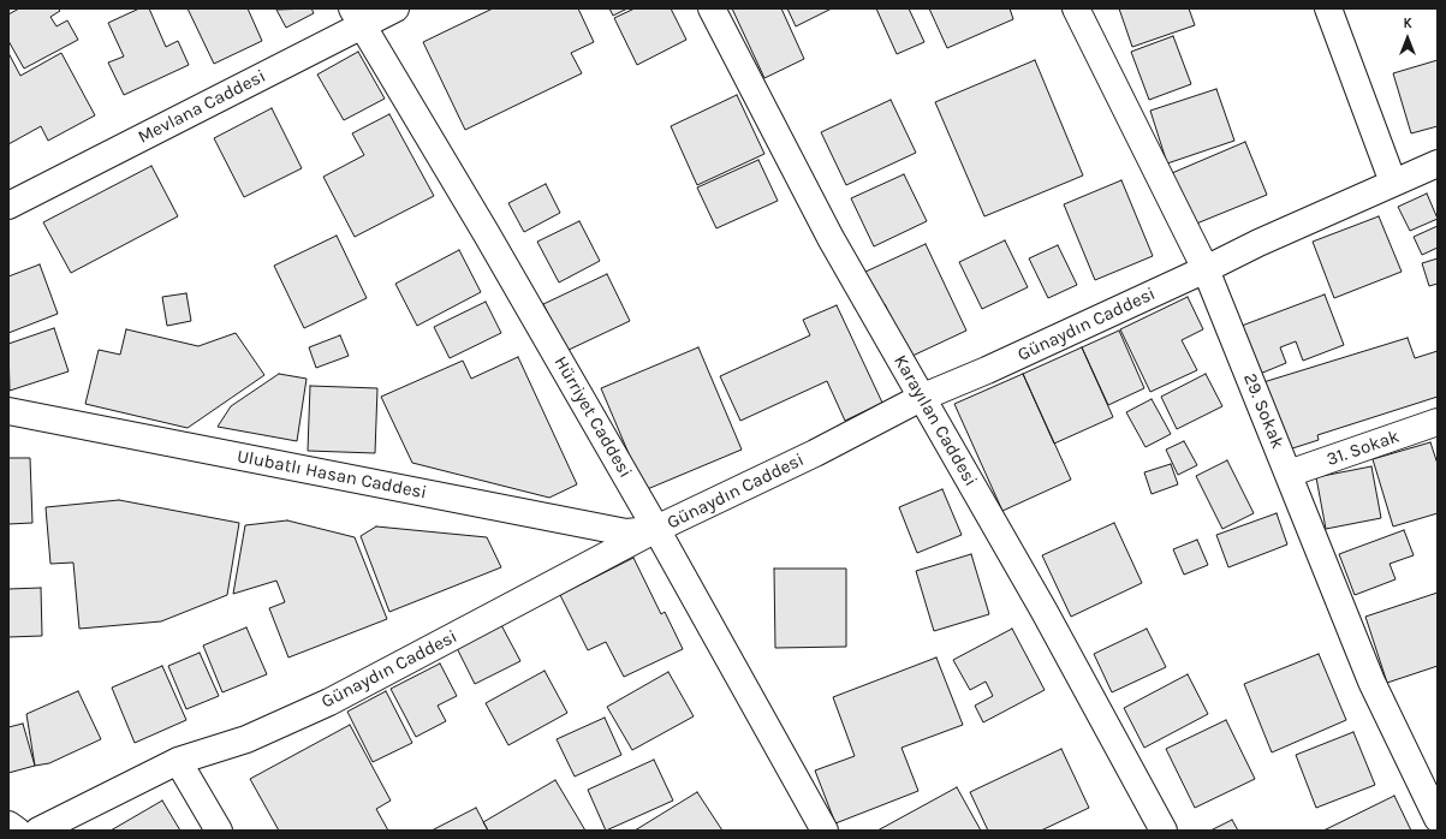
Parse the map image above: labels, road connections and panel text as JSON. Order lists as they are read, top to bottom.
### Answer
{
  "streets": {
    "street": [
      "Mevlana Caddesi",
      "Günaydın Caddesi",
      "29. Sokak",
      "Hürriyet Caddesi",
      "Karayılan Caddesi",
      "31. Sokak",
      "Ulubatlı Hasan Caddesi"
    ]
  },
  "crossings": [
    ["Mevlana Caddesi", "Hürriyet Caddesi"],
    ["Günaydın Caddesi", "29. Sokak"],
    ["Günaydın Caddesi", "Hürriyet Caddesi"],
    ["Günaydın Caddesi", "Karayılan Caddesi"],
    ["Günaydın Caddesi", "Ulubatlı Hasan Caddesi"],
    ["29. Sokak", "31. Sokak"],
    ["Hürriyet Caddesi", "Ulubatlı Hasan Caddesi"]
  ],
  "north": "top"
}
